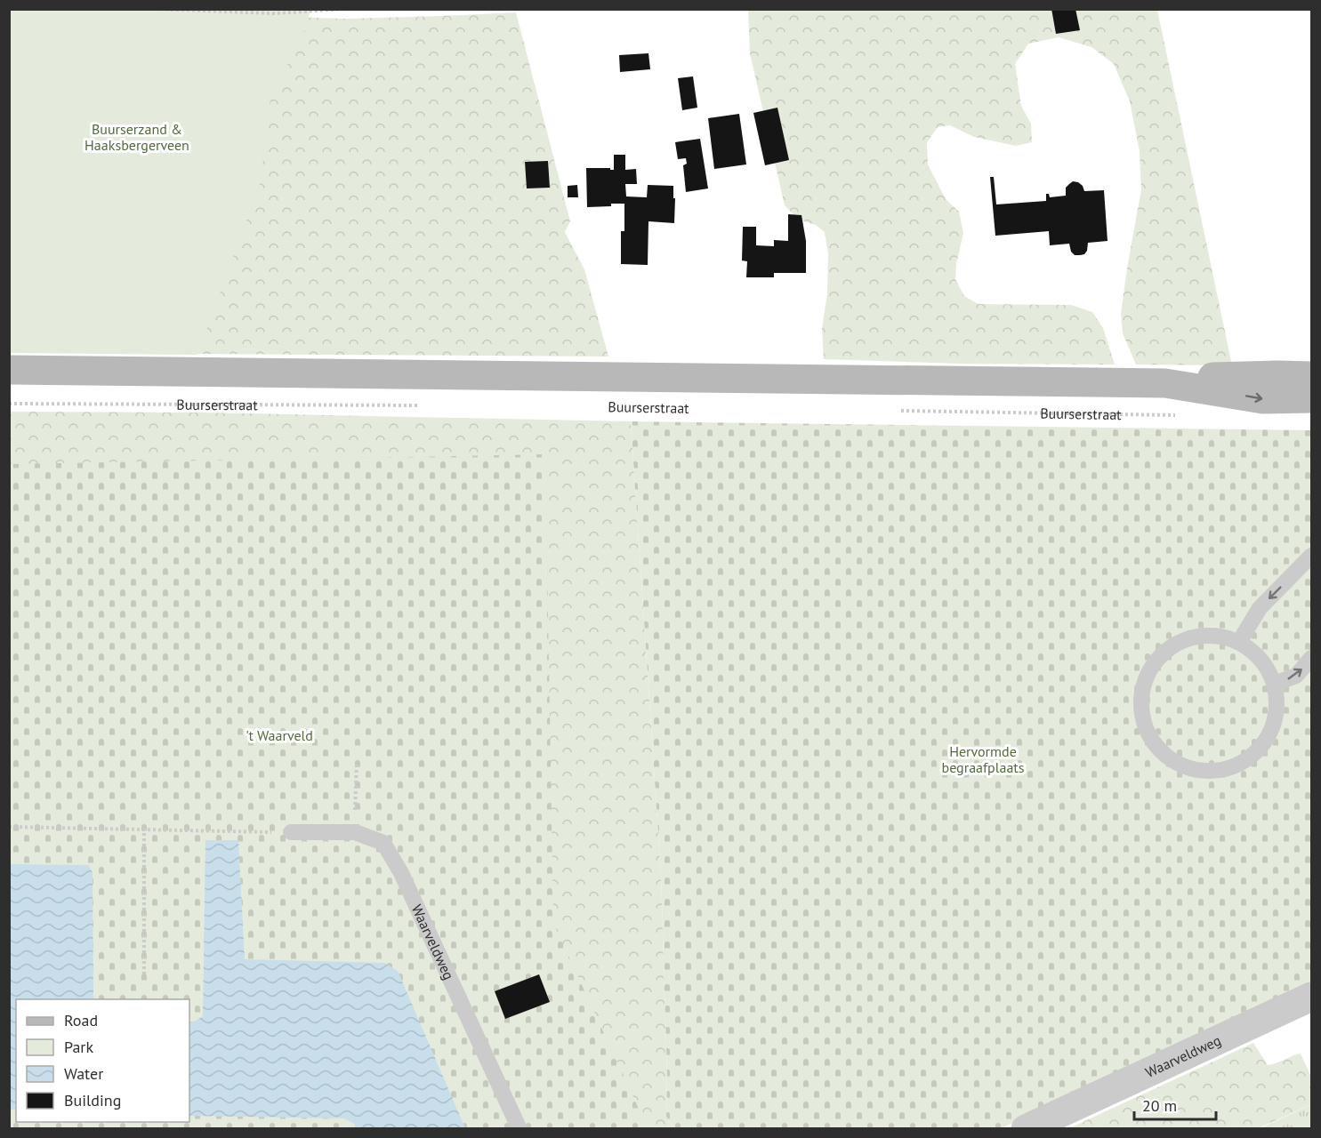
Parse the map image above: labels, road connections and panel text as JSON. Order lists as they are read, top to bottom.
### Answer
{
  "streets": {
    "main road": ["Buurserstraat"],
    "street": ["Waarveldweg"]
  },
  "parks": ["Buurserzand & Haaksbergerveen", "'t Waarveld", "Hervormde begraafplaats"],
  "legend": [
    "Road",
    "Park",
    "Water",
    "Building"
  ],
  "scale_bar": "20 m"
}
